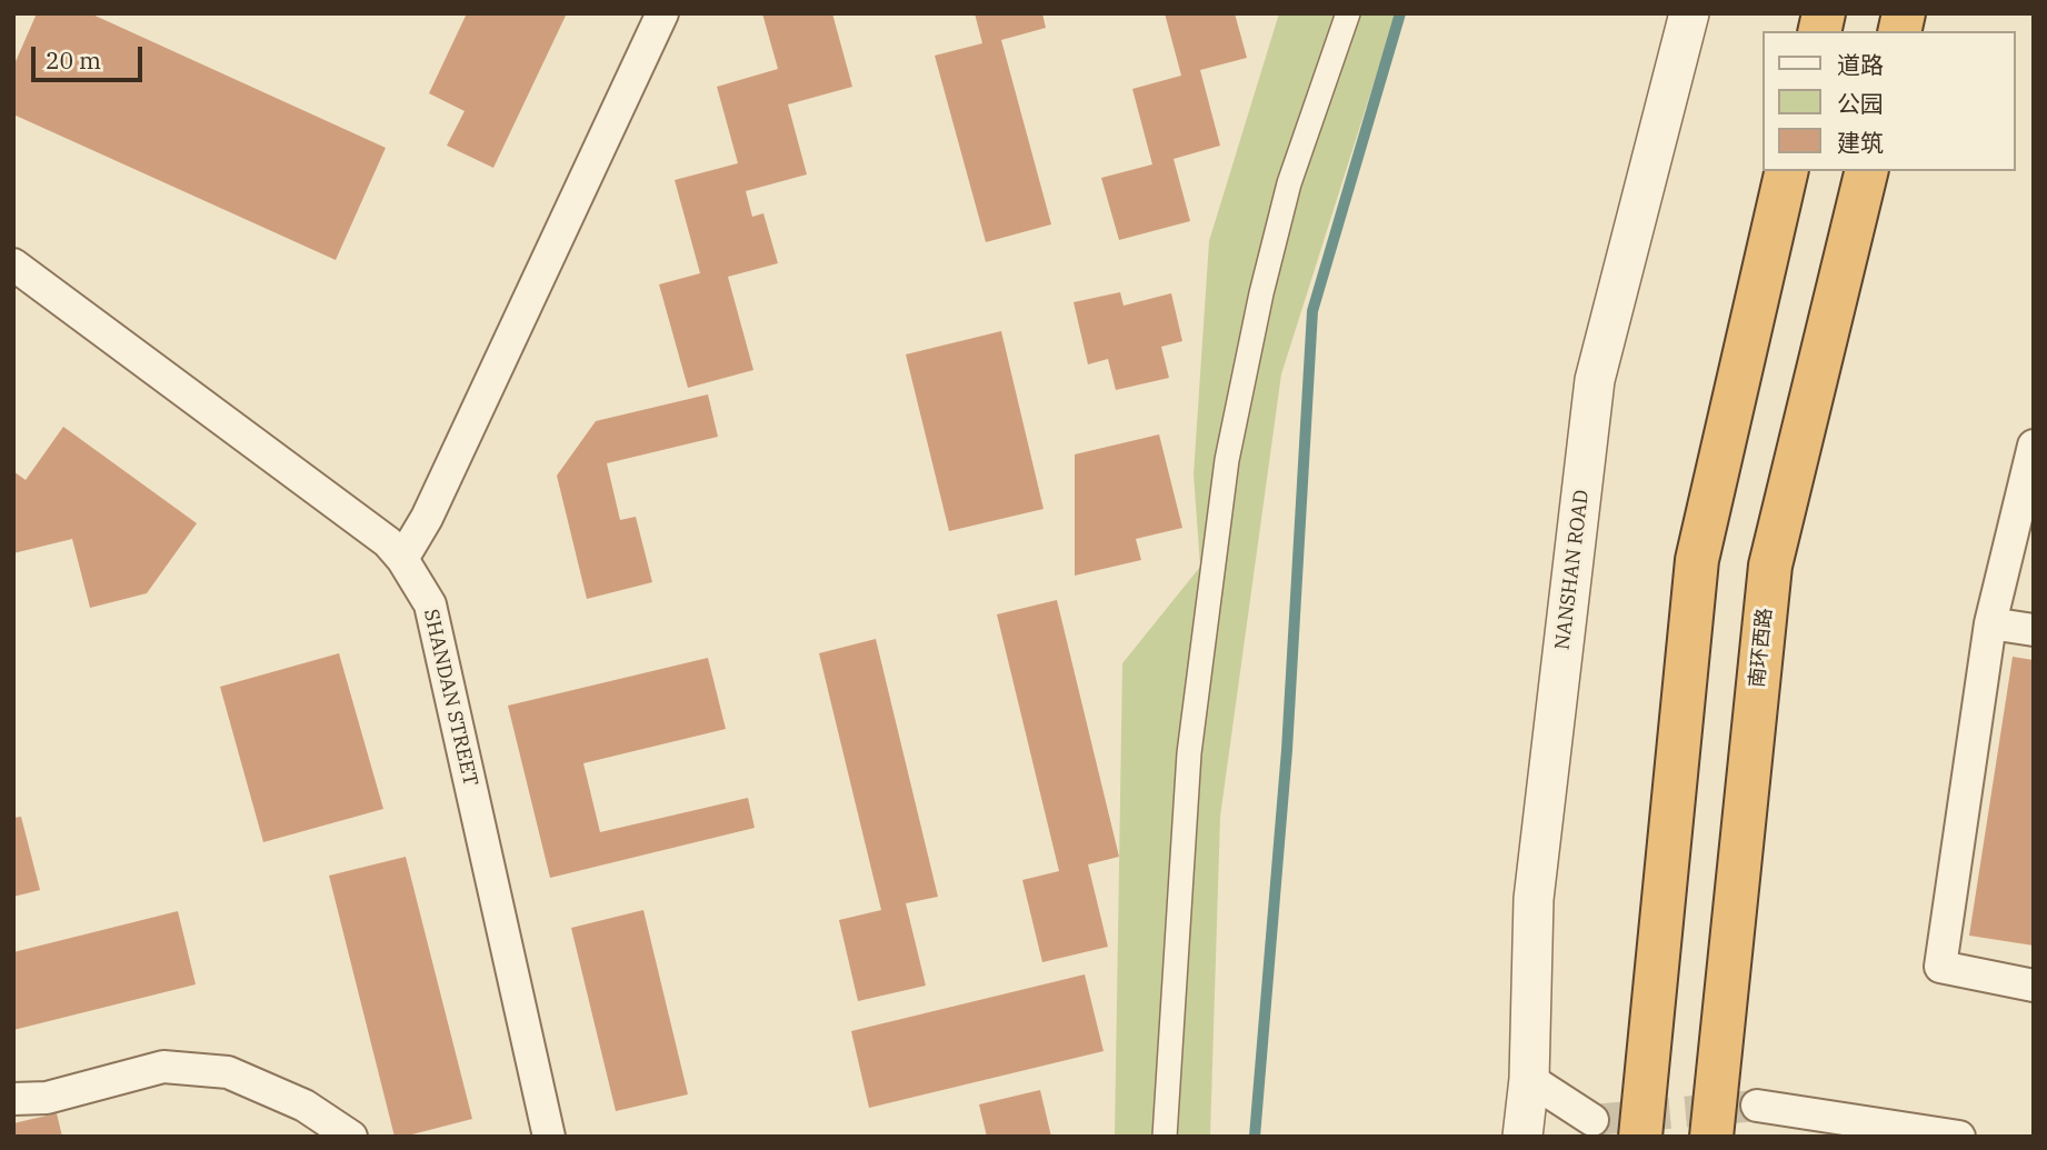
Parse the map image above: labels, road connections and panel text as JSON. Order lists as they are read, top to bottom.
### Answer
{
  "streets": {
    "highway": ["南环西路"],
    "street": ["NANSHAN ROAD", "SHANDAN STREET"]
  },
  "legend": ["道路", "公园", "建筑"],
  "scale_bar": "20 m"
}
